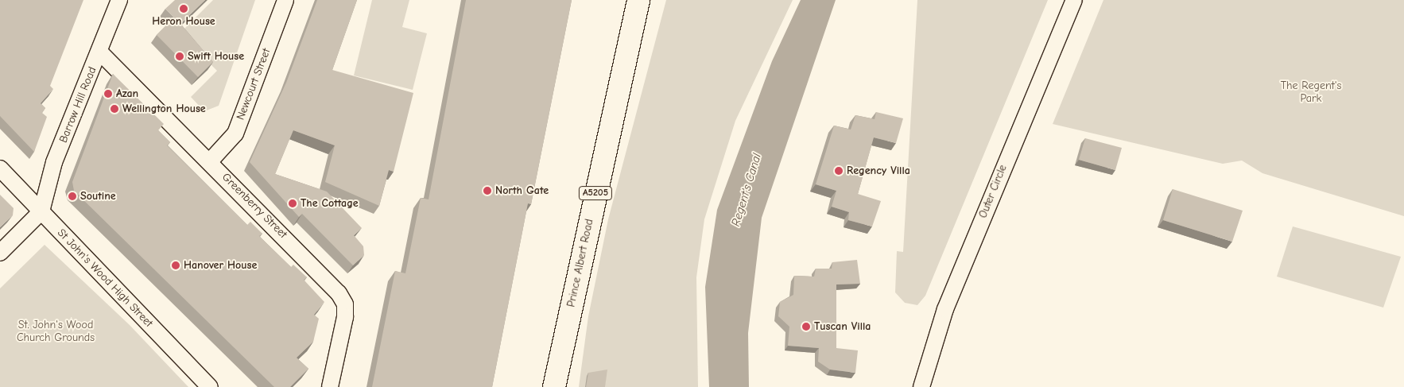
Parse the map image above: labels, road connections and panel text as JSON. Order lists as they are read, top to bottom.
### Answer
{
  "streets": {
    "main road": ["A5205", "Prince Albert Road"],
    "street": [
      "Newcourt Street",
      "Barrow Hill Road",
      "Outer Circle",
      "Greenberry Street",
      "St John's Wood High Street"
    ]
  },
  "crossings": [
    ["Newcourt Street", "Greenberry Street"],
    ["Barrow Hill Road", "Greenberry Street"],
    ["Barrow Hill Road", "St John's Wood High Street"]
  ],
  "water": ["Regent's Canal"],
  "parks": ["The Regent's Park", "St. John's Wood Church Grounds"],
  "places": [
    "Heron House",
    "Swift House",
    "Azan",
    "Wellington House",
    "Regency Villa",
    "North Gate",
    "Soutine",
    "The Cottage",
    "Hanover House",
    "Tuscan Villa"
  ]
}
